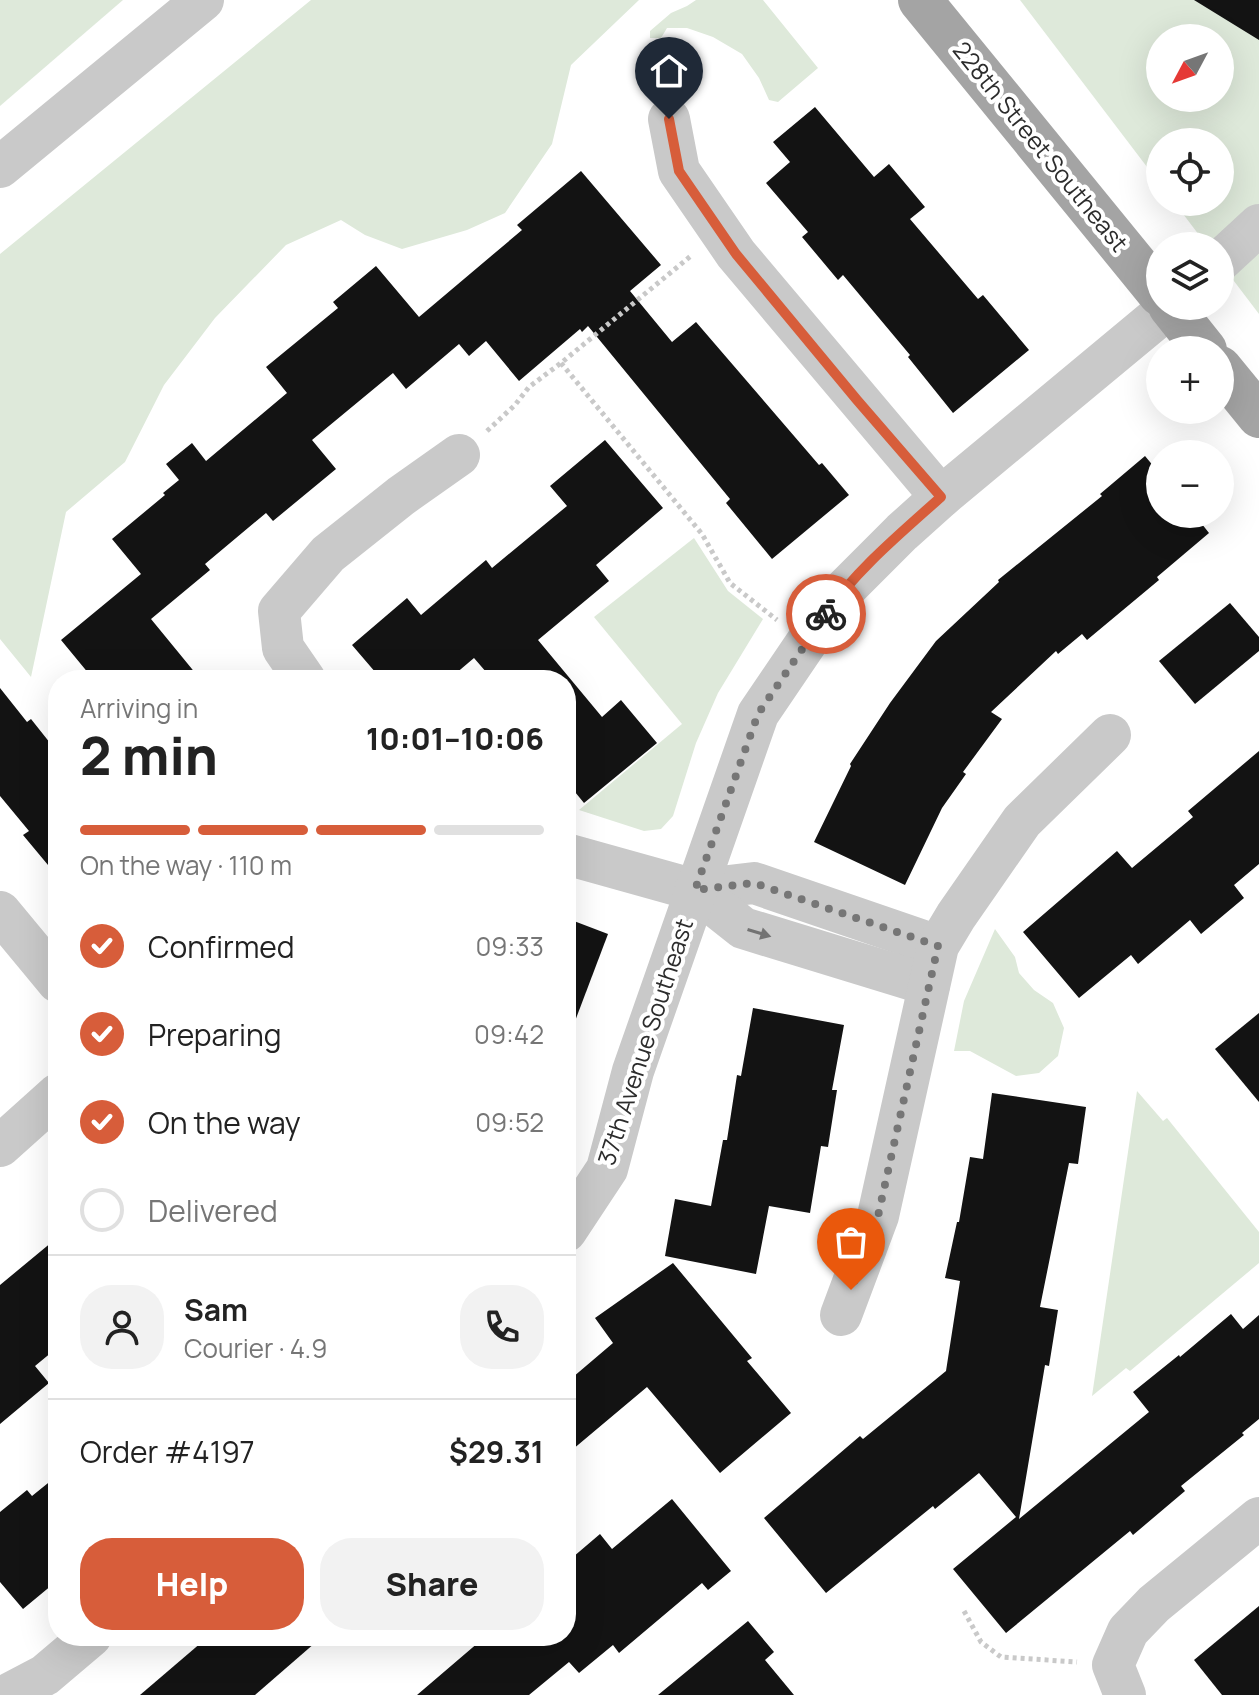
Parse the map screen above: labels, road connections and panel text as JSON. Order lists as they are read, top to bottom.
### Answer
{
  "streets": {
    "main road": ["228th Street Southeast"],
    "street": ["37th Avenue Southeast"]
  },
  "north": "bottom left",
  "page": {
    "map_buttons": ["+", "−"],
    "heading": ["2 min", "Arriving in", "10:01–10:06"],
    "panel": [
      "Sam",
      "Courier · 4.9",
      "Order #4197",
      "$29.31"
    ],
    "bar": "On the way · 110 m",
    "list": [
      ["Confirmed", "09:33"],
      ["Preparing", "09:42"],
      ["On the way", "09:52"],
      "Delivered"
    ],
    "buttons": ["Help", "Share"]
  }
}
